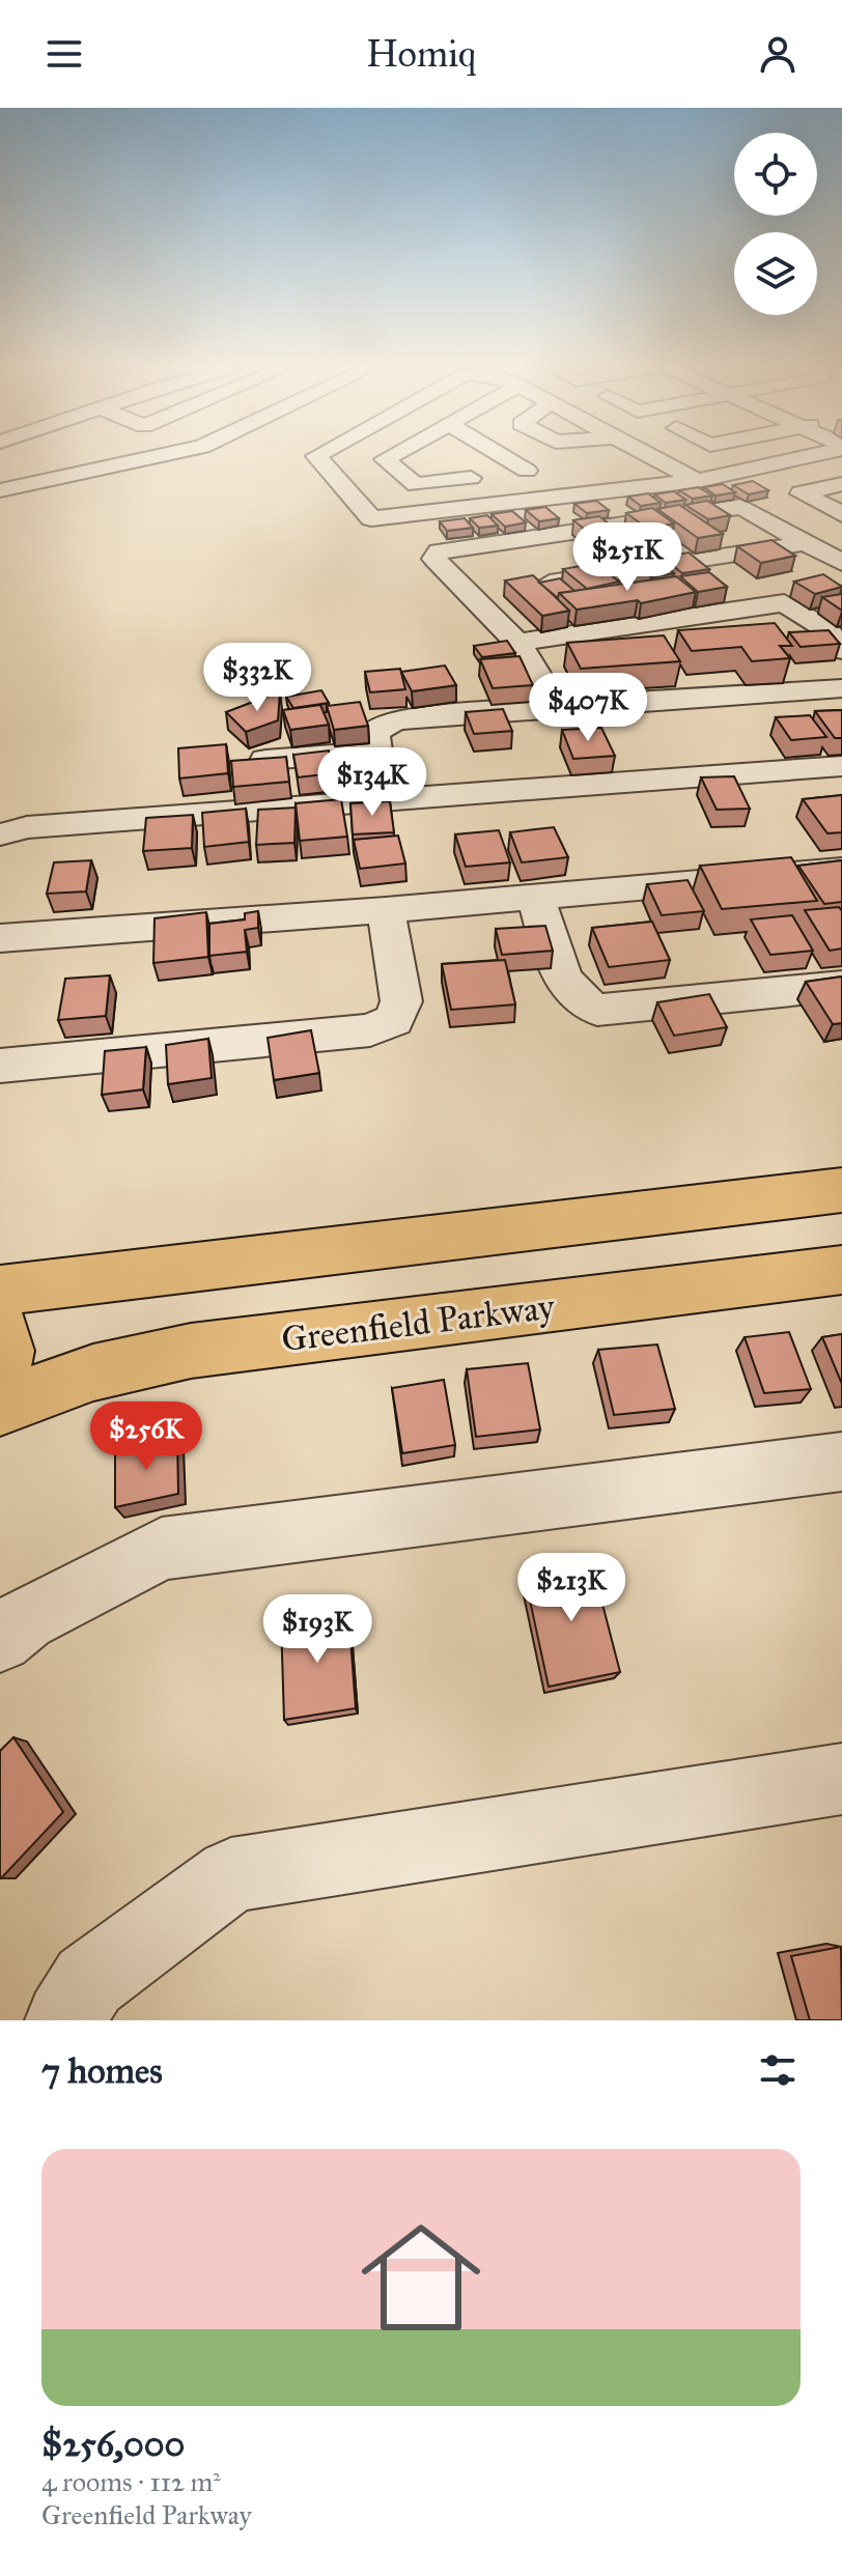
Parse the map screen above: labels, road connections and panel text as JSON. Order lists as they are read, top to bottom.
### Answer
{
  "streets": {
    "main road": ["Greenfield Parkway"]
  },
  "page": {
    "header": "Homiq",
    "price": [
      "$251K",
      "$332K",
      "$407K",
      "$134K",
      "$256K",
      "$213K",
      "$193K"
    ],
    "heading": "7 homes",
    "list": [
      {
        "name": "$256,000",
        "note": "4 rooms · 112 m² · Greenfield Parkway"
      }
    ]
  }
}
